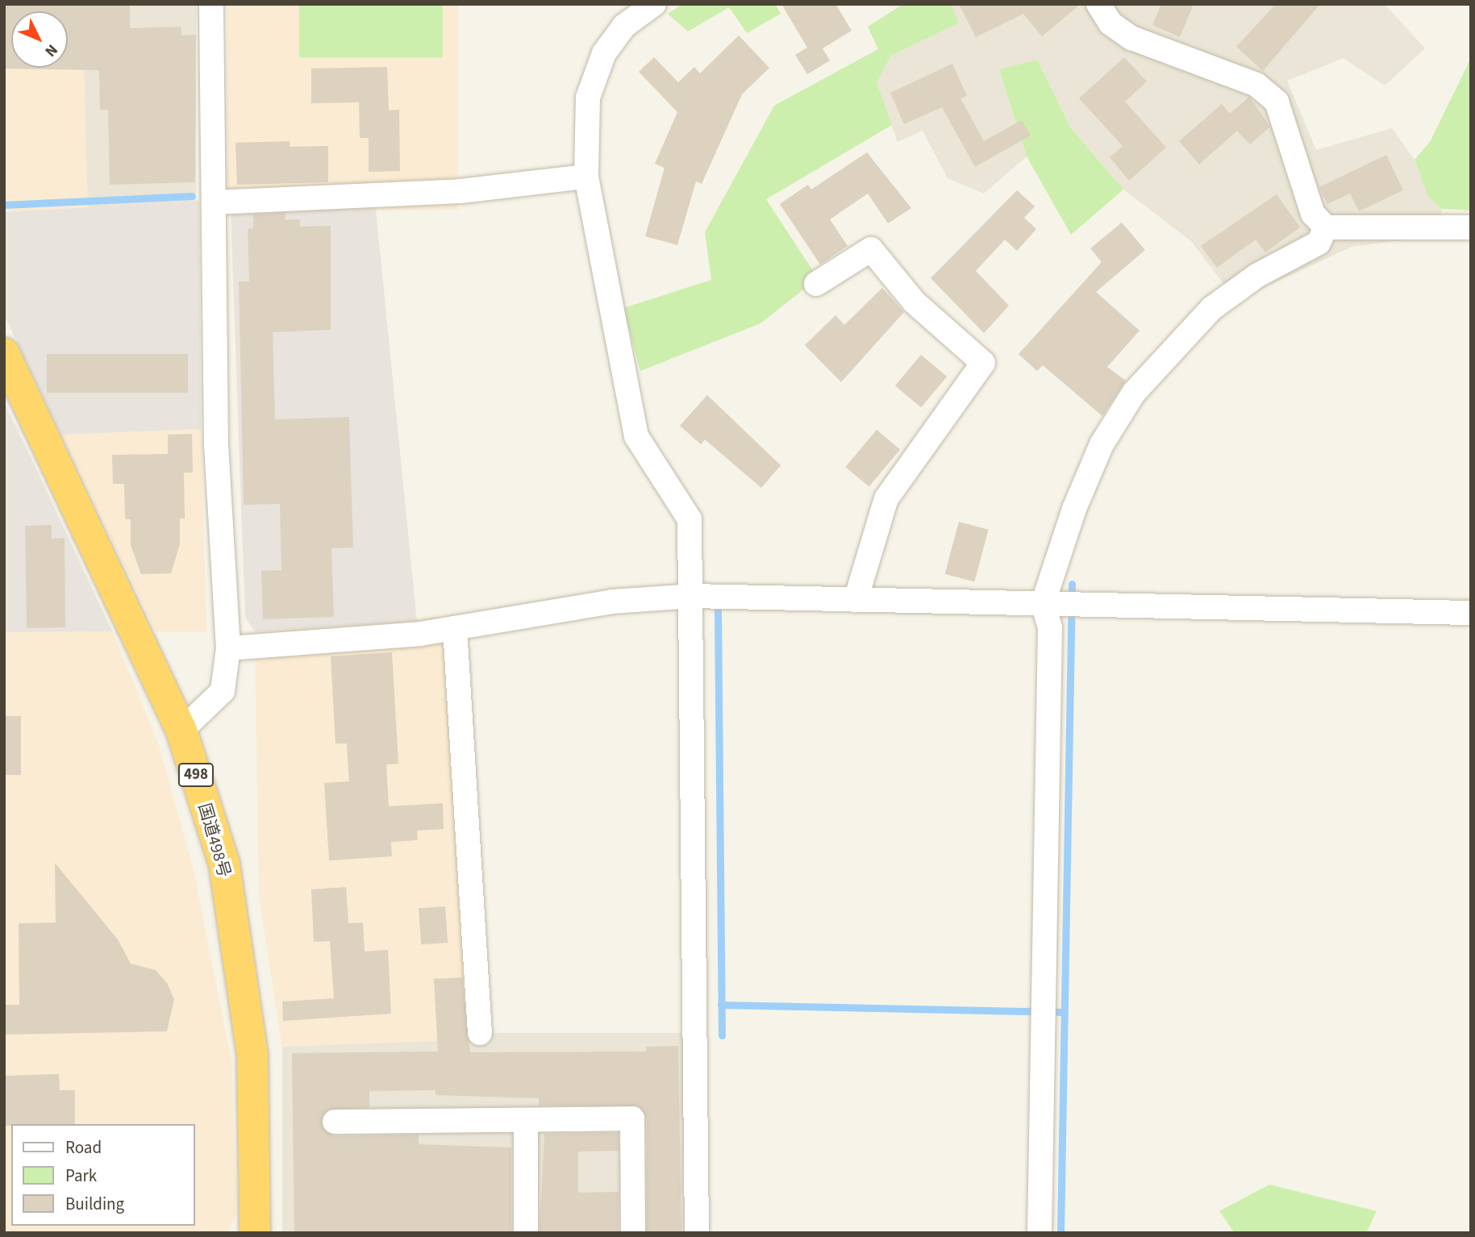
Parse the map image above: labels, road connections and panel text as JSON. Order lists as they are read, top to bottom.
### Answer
{
  "streets": {
    "highway": ["498", "国道498号"]
  },
  "legend": ["Road", "Park", "Building"],
  "north": "bottom right"
}
